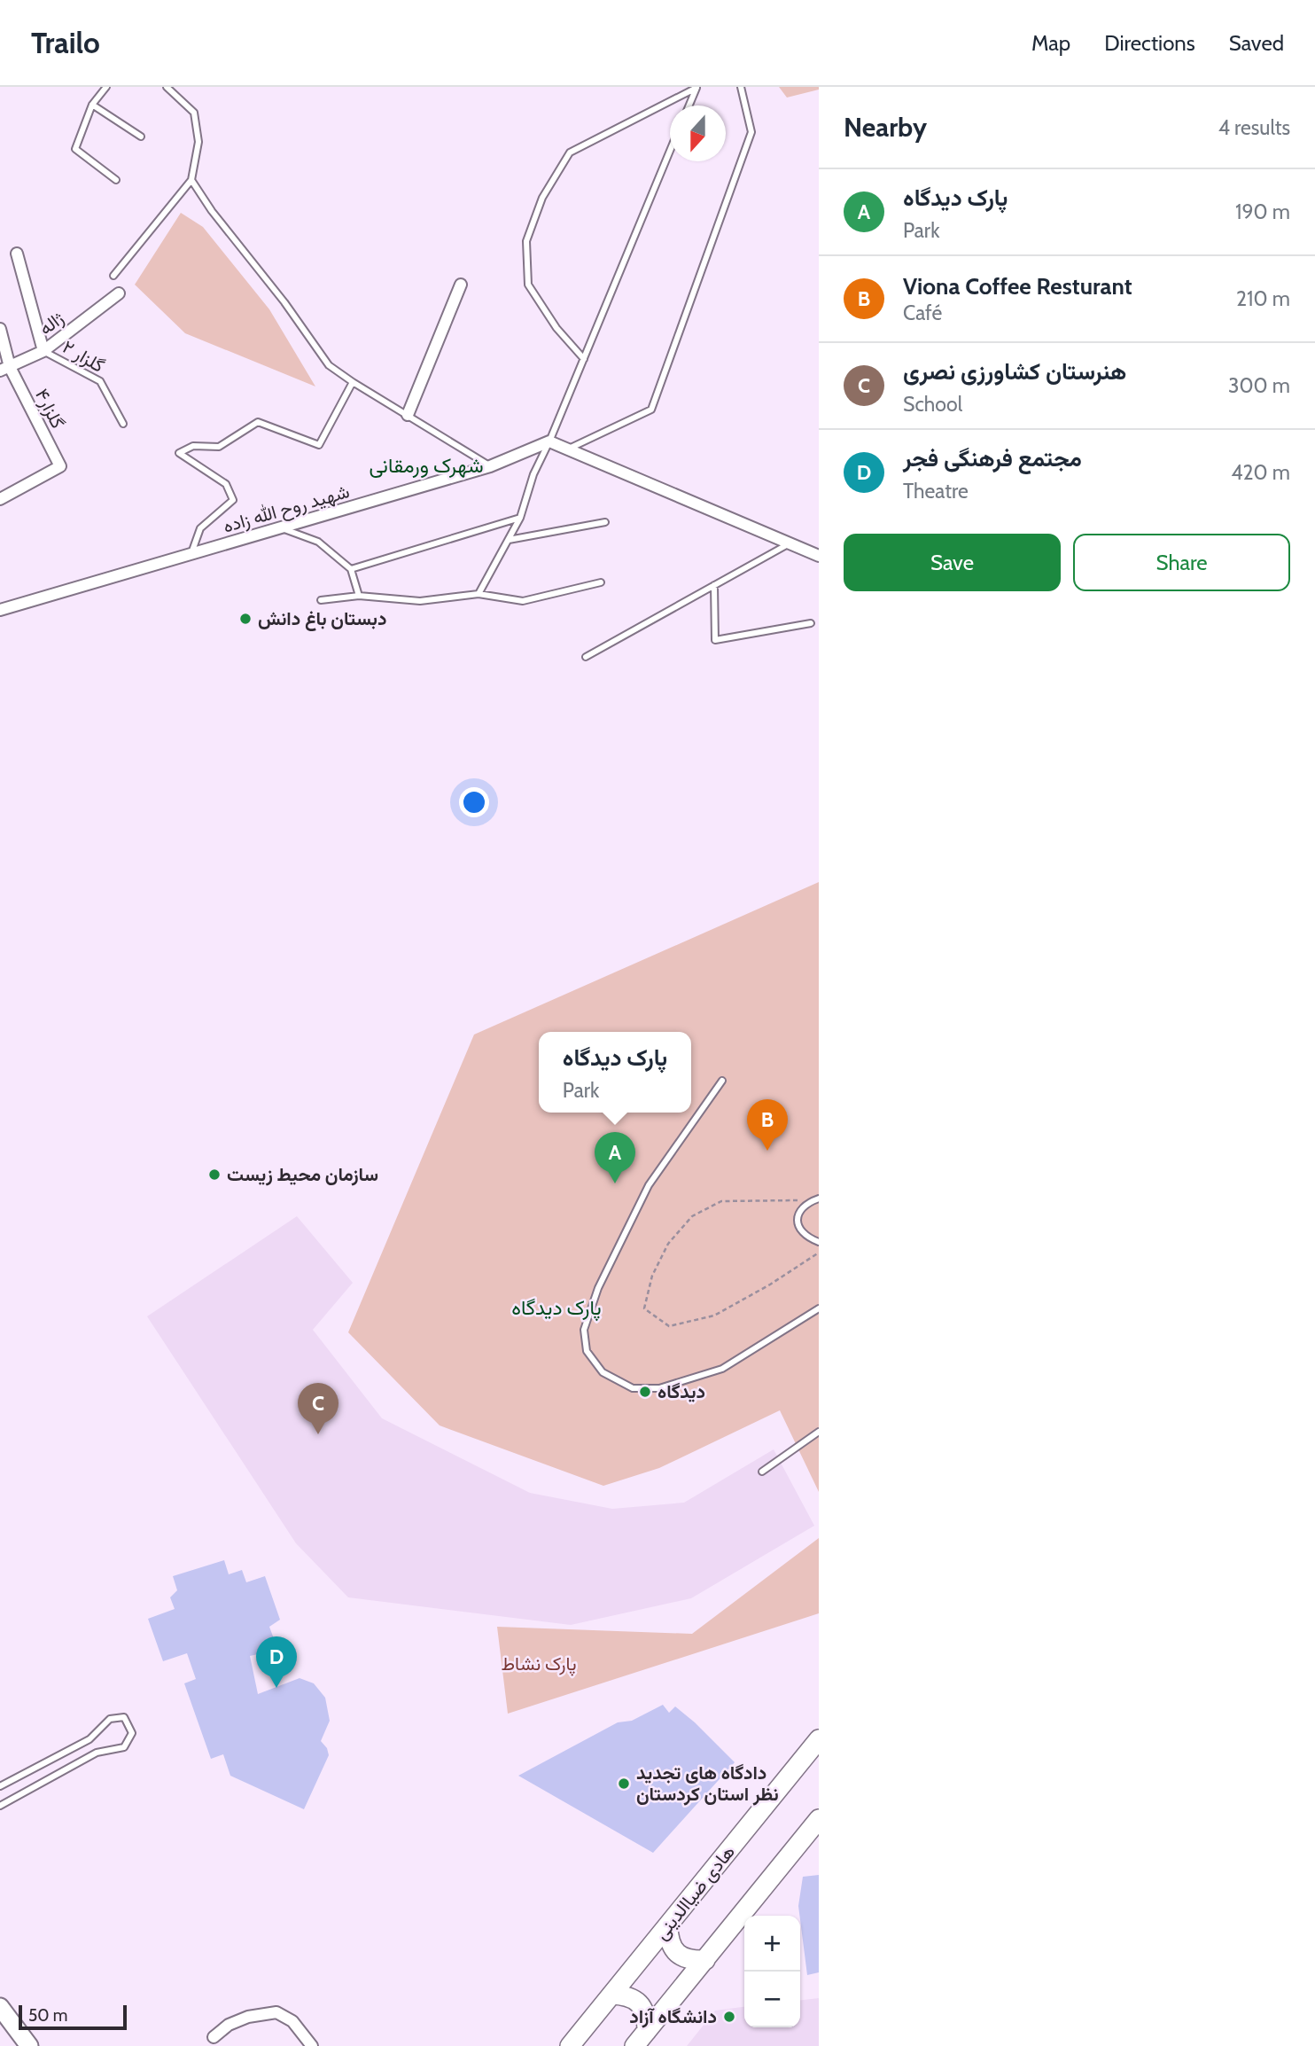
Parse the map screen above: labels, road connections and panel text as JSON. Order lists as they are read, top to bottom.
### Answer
{
  "streets": {
    "main road": ["هادی ضیاالدینی"],
    "street": ["ژاله", "گلزار۴", "شهید روح الله زاده"],
    "lane": ["گلزار ۲"]
  },
  "crossings": [
    ["ژاله", "گلزار ۲"],
    ["ژاله", "گلزار۴"]
  ],
  "districts": ["شهرک ورمقانی", "پارک دیدگاه"],
  "parks": ["پارک نشاط"],
  "places": [
    "دبستان باغ دانش",
    "سازمان محیط زیست",
    "دیدگاه",
    "دادگاه های تجدید نظر استان کردستان",
    "دانشگاه آزاد"
  ],
  "scale_bar": "50 m",
  "north": "bottom",
  "page": {
    "header": "Trailo",
    "nav": ["Map", "Directions", "Saved"],
    "heading": ["Nearby", "4 results"],
    "list": [
      {
        "mark": "A",
        "name": "پارک دیدگاه",
        "note": "Park",
        "value": "190 m"
      },
      {
        "mark": "B",
        "name": "Viona Coffee Resturant",
        "note": "Café",
        "value": "210 m"
      },
      {
        "mark": "C",
        "name": "هنرستان کشاورزی نصری",
        "note": "School",
        "value": "300 m"
      },
      {
        "mark": "D",
        "name": "مجتمع فرهنگی فجر",
        "note": "Theatre",
        "value": "420 m"
      }
    ],
    "buttons": ["Save", "Share"],
    "popup": ["پارک دیدگاه", "Park"],
    "pins": [
      "B",
      "A",
      "C",
      "D"
    ],
    "map_buttons": ["+", "−"],
    "scale": "50 m"
  }
}
